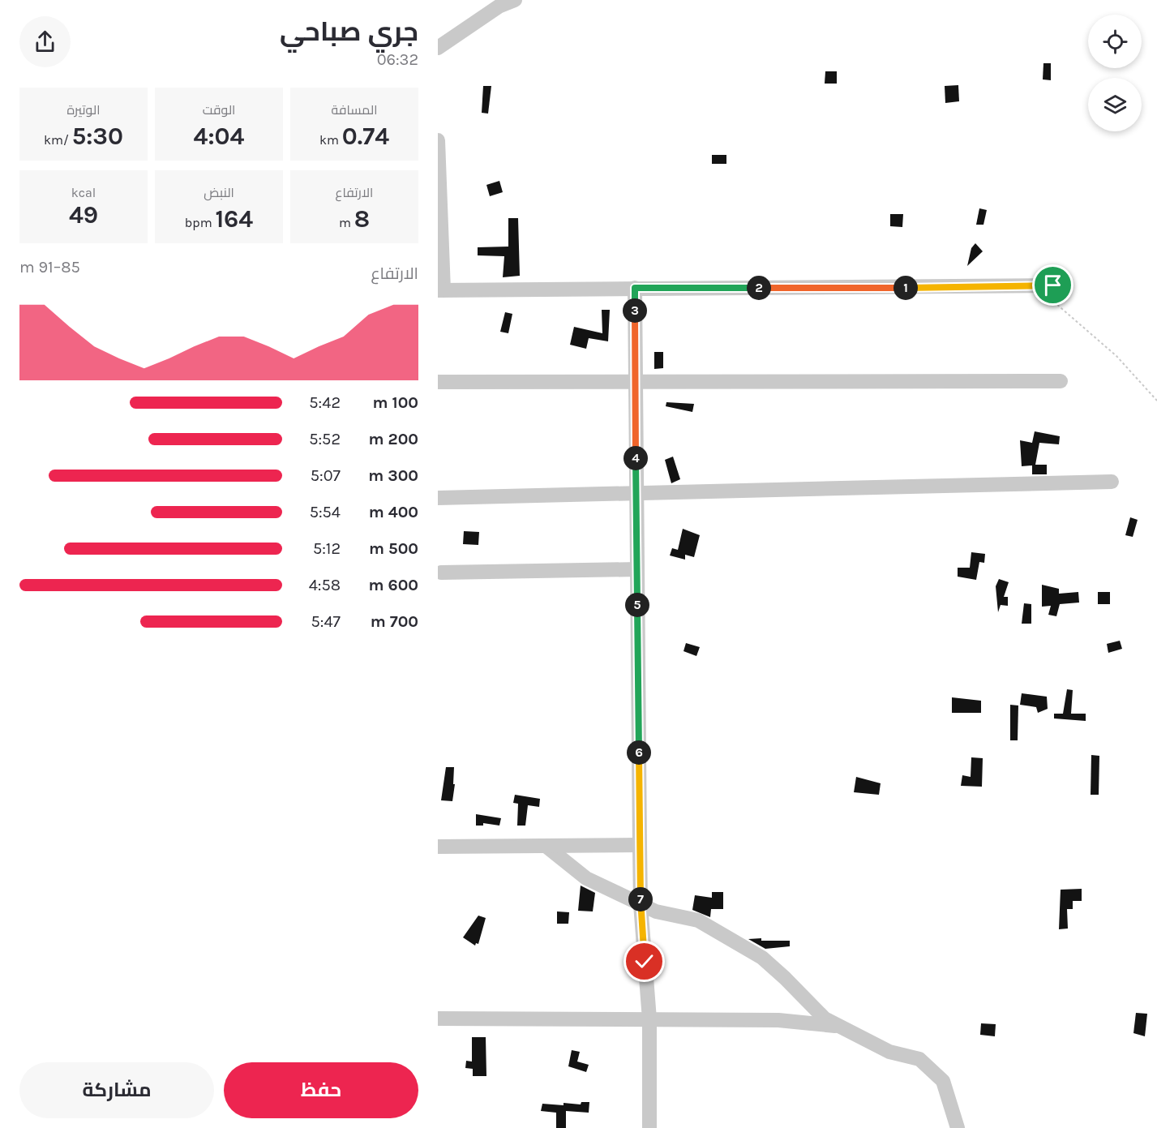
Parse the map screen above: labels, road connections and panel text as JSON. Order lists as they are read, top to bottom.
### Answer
{
  "page": {
    "heading": ["جري صباحي", "06:32"],
    "stats": [
      ["المسافة", "0.74 km"],
      ["الوقت", "4:04"],
      ["الوتيرة", "5:30 /km"],
      ["الارتفاع", "8 m"],
      ["النبض", "164 bpm"],
      ["kcal", "49"]
    ],
    "chart": ["الارتفاع", "85–91 m"],
    "pins": [
      "1",
      "2",
      "3",
      "4",
      "5",
      "6",
      "7"
    ],
    "list": [
      {
        "name": "100 m",
        "note": "5:42"
      },
      {
        "name": "200 m",
        "note": "5:52"
      },
      {
        "name": "300 m",
        "note": "5:07"
      },
      {
        "name": "400 m",
        "note": "5:54"
      },
      {
        "name": "500 m",
        "note": "5:12"
      },
      {
        "name": "600 m",
        "note": "4:58"
      },
      {
        "name": "700 m",
        "note": "5:47"
      }
    ],
    "buttons": ["حفظ", "مشاركة"]
  }
}
